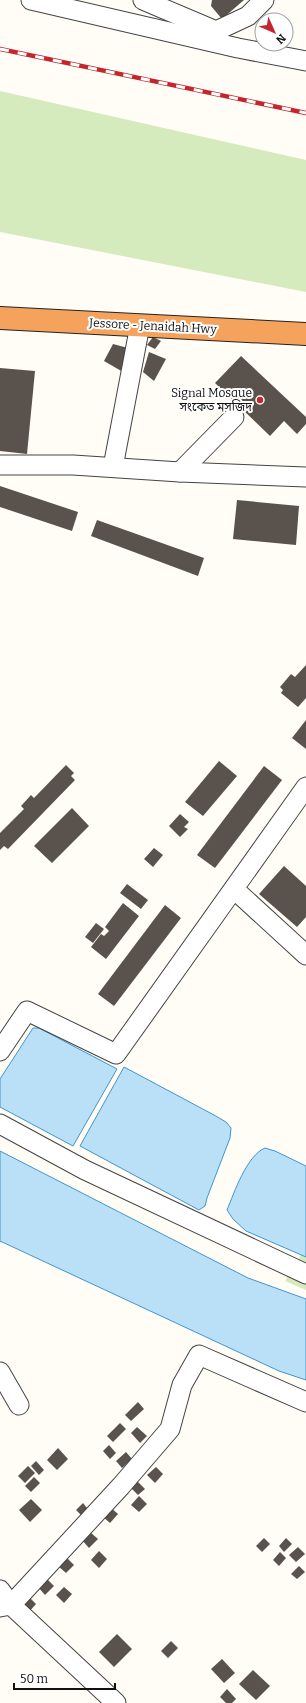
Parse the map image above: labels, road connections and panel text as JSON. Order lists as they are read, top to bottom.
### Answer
{
  "streets": {
    "highway": ["Jessore - Jenaidah Hwy"]
  },
  "places": ["Signal Mosque সংকেত মসজিদ"],
  "scale_bar": "50 m",
  "north": "bottom right"
}
